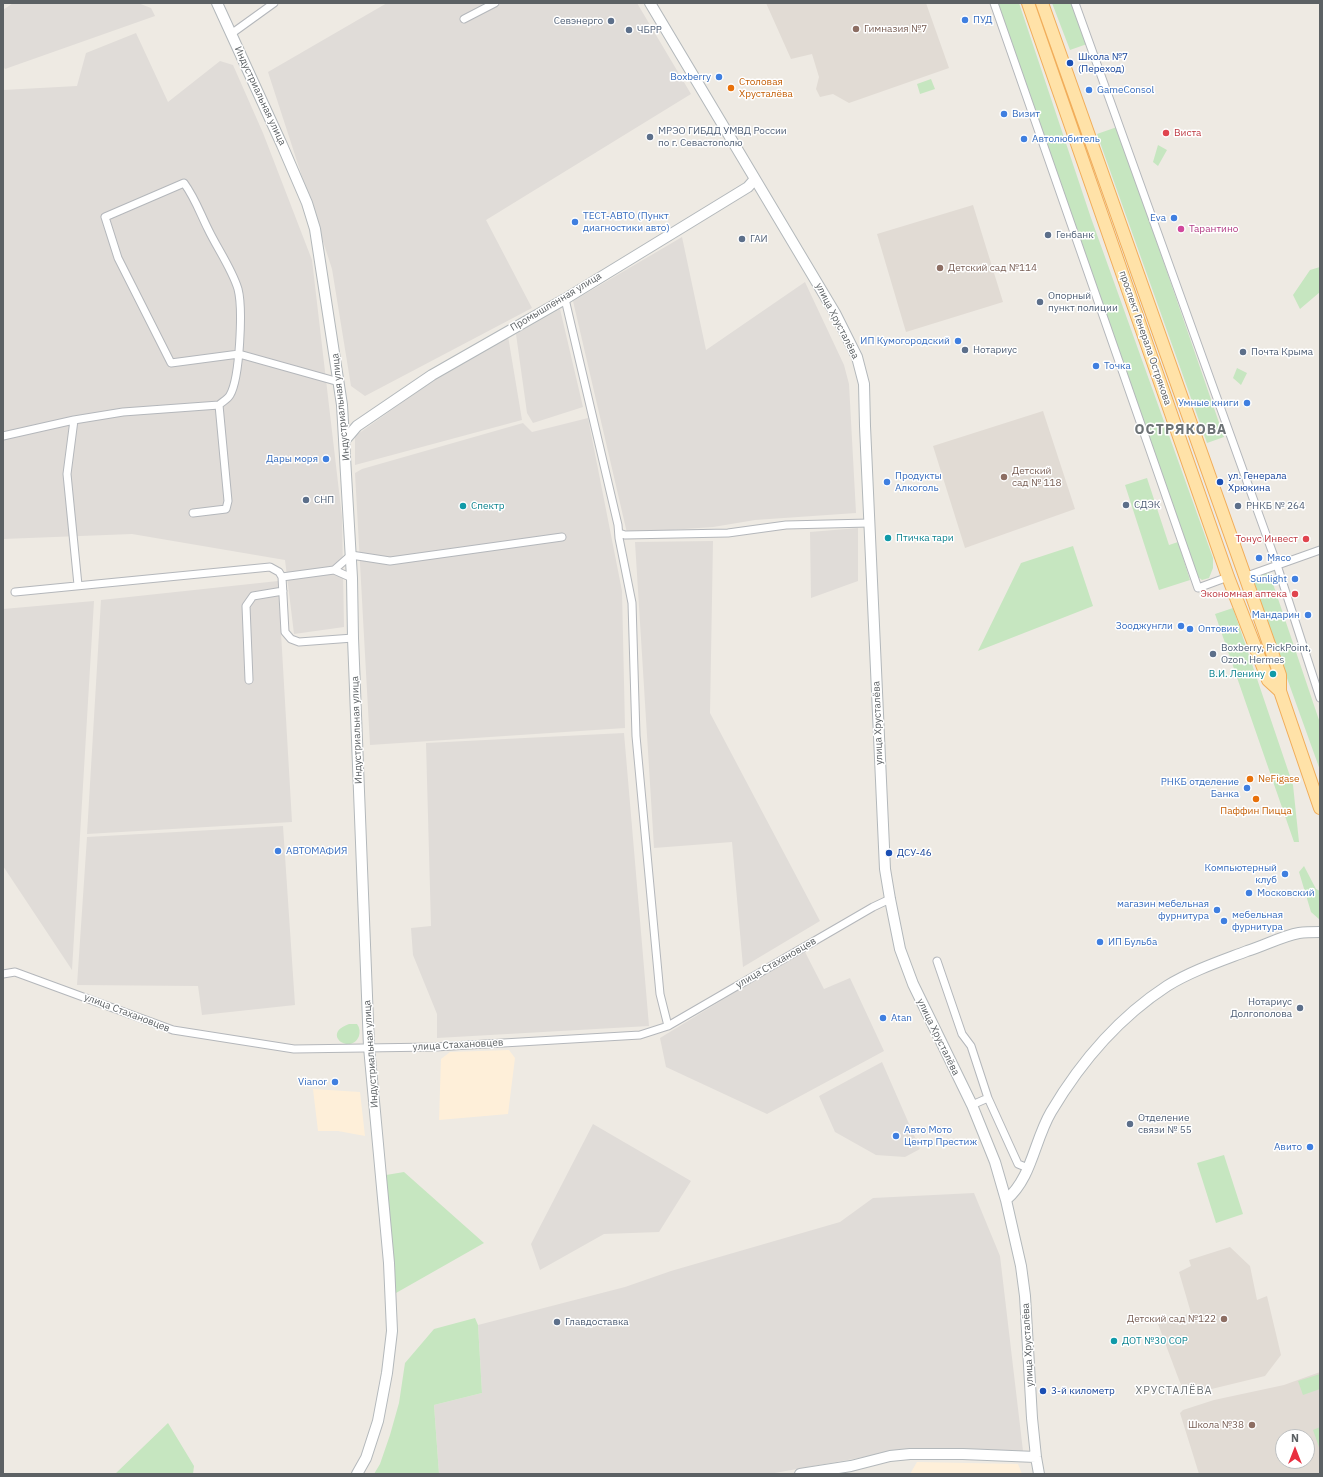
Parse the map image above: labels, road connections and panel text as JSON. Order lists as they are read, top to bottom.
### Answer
{
  "streets": {
    "main road": [
      "Индустриальная улица",
      "Промышленная улица",
      "улица Хрусталёва",
      "проспект Генерала Острякова"
    ],
    "street": ["улица Стахановцев"]
  },
  "crossings": [
    ["Индустриальная улица", "Промышленная улица"],
    ["Индустриальная улица", "улица Стахановцев"],
    ["Промышленная улица", "улица Хрусталёва"],
    ["улица Хрусталёва", "улица Стахановцев"]
  ],
  "districts": ["ОСТРЯКОВА", "ХРУСТАЛЁВА"],
  "places": [
    "ПУД",
    "Севэнерго",
    "Гимназия №7",
    "ЧБРР",
    "Школа №7 (Переход)",
    "Boxberry",
    "Столовая Хрусталёва",
    "GameConsol",
    "Визит",
    "Виста",
    "МРЭО ГИБДД УМВД России по г. Севастополю",
    "Автолюбитель",
    "Eva",
    "ТЕСТ-АВТО (Пункт диагностики авто)",
    "Тарантино",
    "Генбанк",
    "ГАИ",
    "Детский сад №114",
    "Опорный пункт полиции",
    "ИП Кумогородский",
    "Нотариус",
    "Почта Крыма",
    "Точка",
    "Умные книги",
    "Дары моря",
    "Детский сад № 118",
    "Продукты Алкоголь",
    "ул. Генерала Хрюкина",
    "СНП",
    "СДЭК",
    "Спектр",
    "РНКБ № 264",
    "Птичка тари",
    "Тонус Инвест",
    "Мясо",
    "Sunlight",
    "Экономная аптека",
    "Мандарин",
    "Зооджунгли",
    "Оптовик",
    "Boxberry, PickPoint, Ozon, Hermes",
    "В.И. Ленину",
    "NeFigase",
    "РНКБ отделение Банка",
    "Паффин Пицца",
    "АВТОМАФИЯ",
    "ДСУ-46",
    "Компьютерный клуб",
    "Московский",
    "магазин мебельная фурнитура",
    "мебельная фурнитура",
    "ИП Бульба",
    "Нотариус Долгополова",
    "Atan",
    "Vianor",
    "Отделение связи № 55",
    "Авто Мото Центр Престиж",
    "Авито",
    "Детский сад №122",
    "Главдоставка",
    "ДОТ №30 СОР",
    "3-й километр",
    "Школа №38"
  ],
  "north": "top"
}
